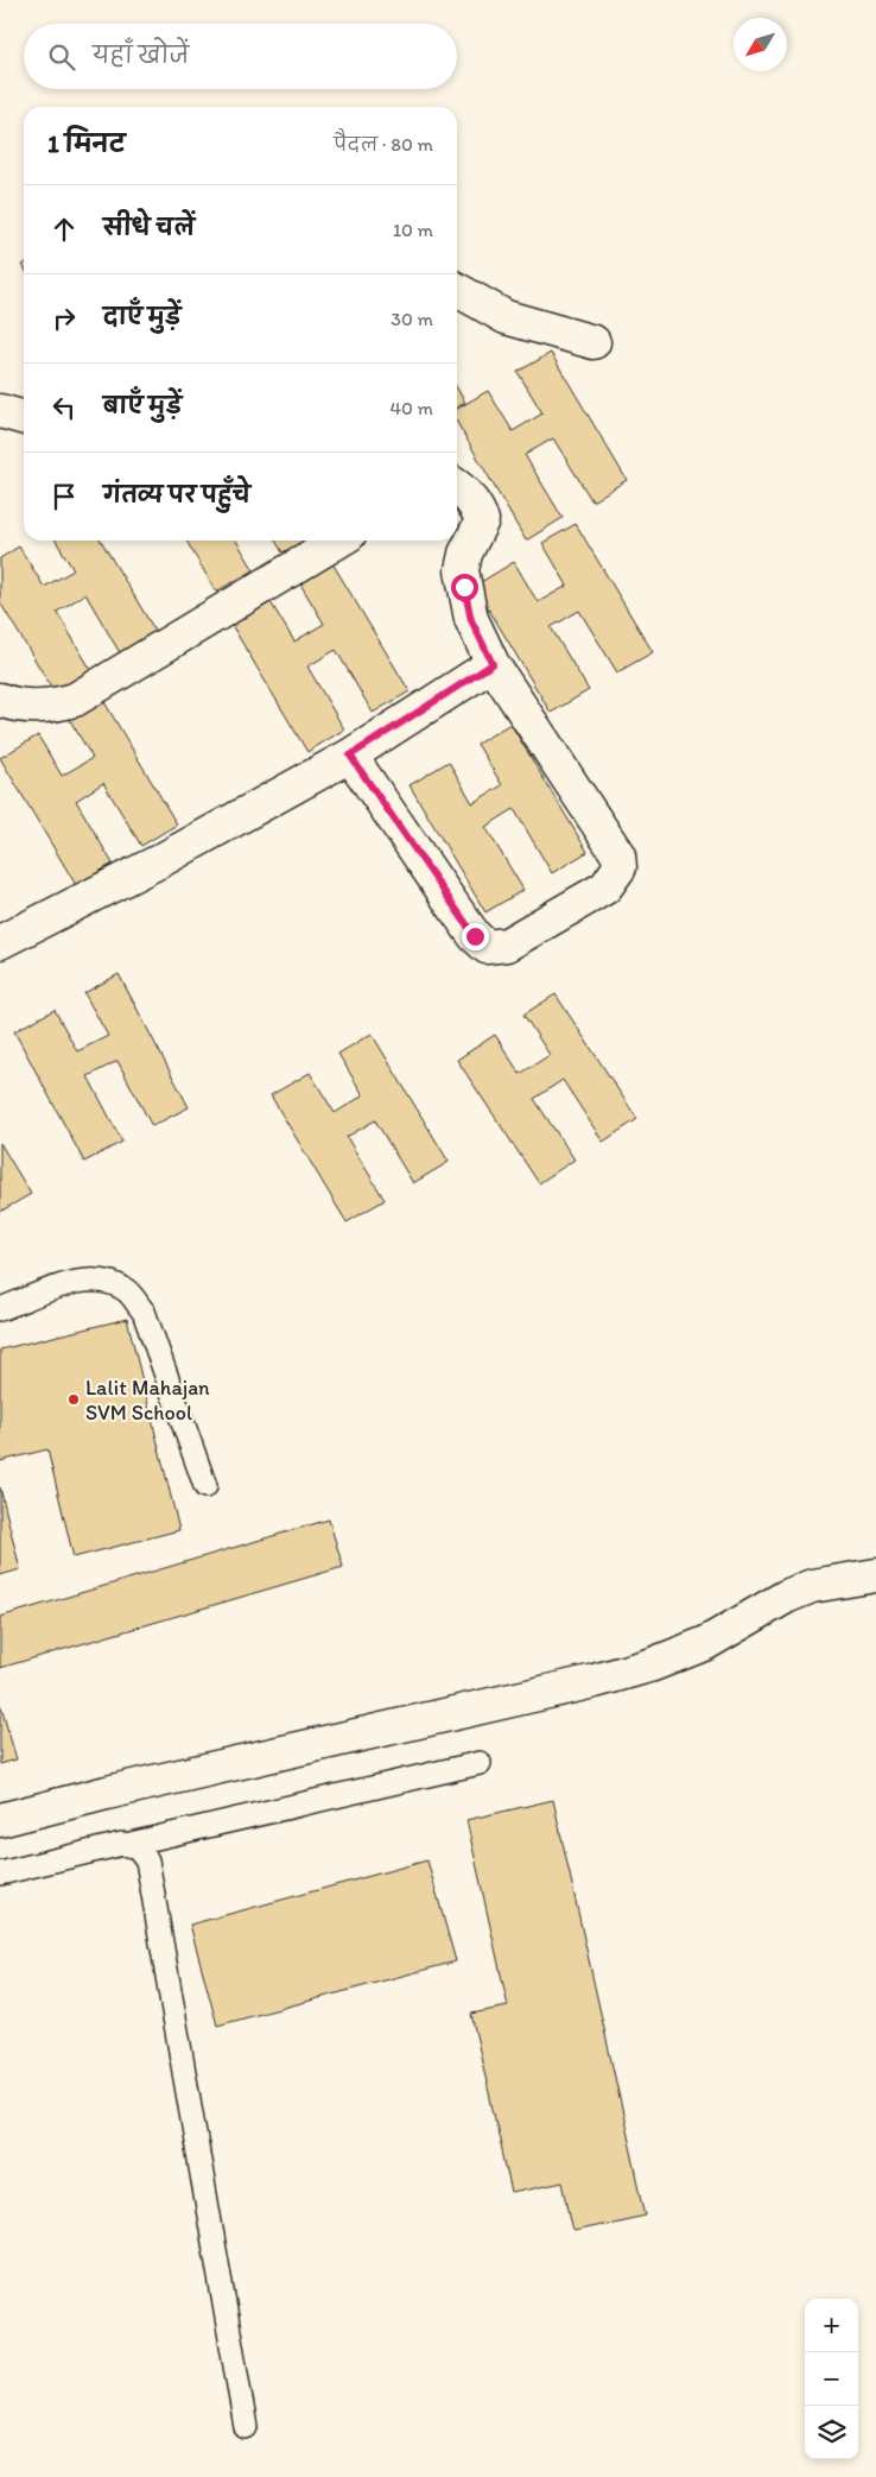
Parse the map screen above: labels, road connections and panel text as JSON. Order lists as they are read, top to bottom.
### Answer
{
  "places": ["Lalit Mahajan SVM School"],
  "north": "bottom left",
  "page": {
    "search": "यहाँ खोजें",
    "heading": ["1 मिनट", "पैदल · 80 m"],
    "list": [
      ["सीधे चलें", "10 m"],
      ["दाएँ मुड़ें", "30 m"],
      ["बाएँ मुड़ें", "40 m"],
      "गंतव्य पर पहुँचे"
    ],
    "map_buttons": ["+", "−"]
  }
}
